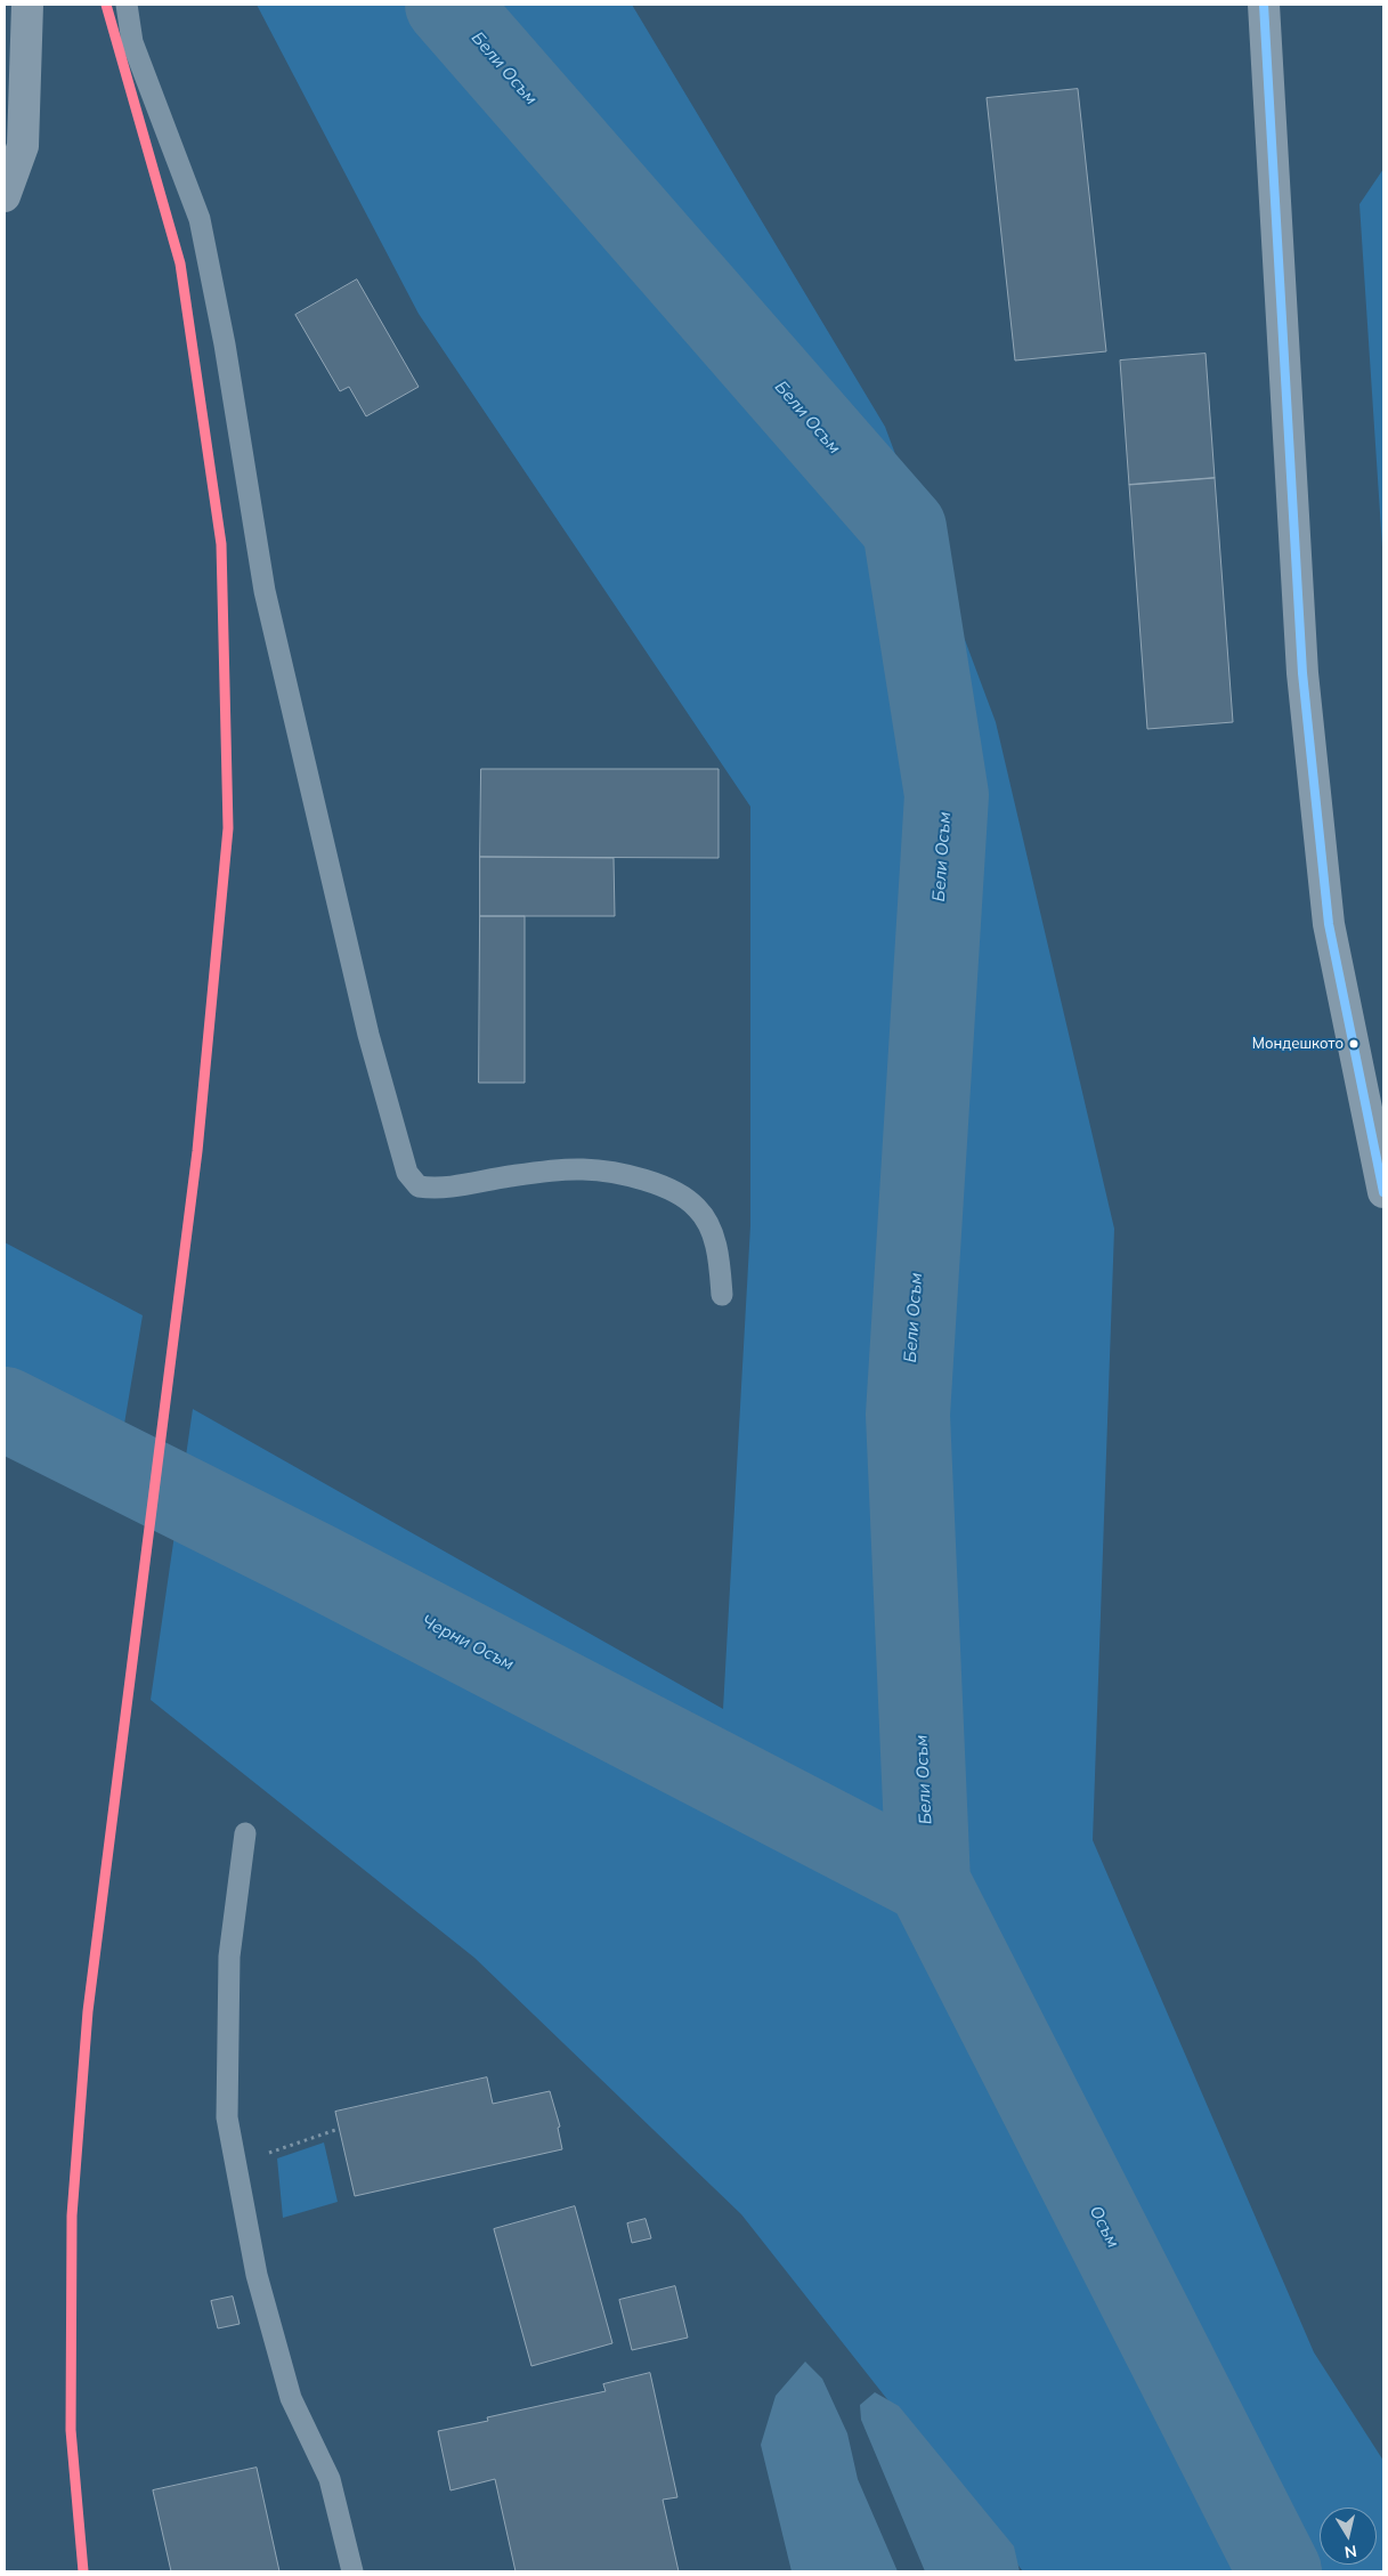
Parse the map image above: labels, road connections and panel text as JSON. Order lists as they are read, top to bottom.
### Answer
{
  "water": ["Бели Осъм", "Черни Осъм", "Осъм"],
  "places": ["Мондешкото"],
  "north": "bottom"
}
